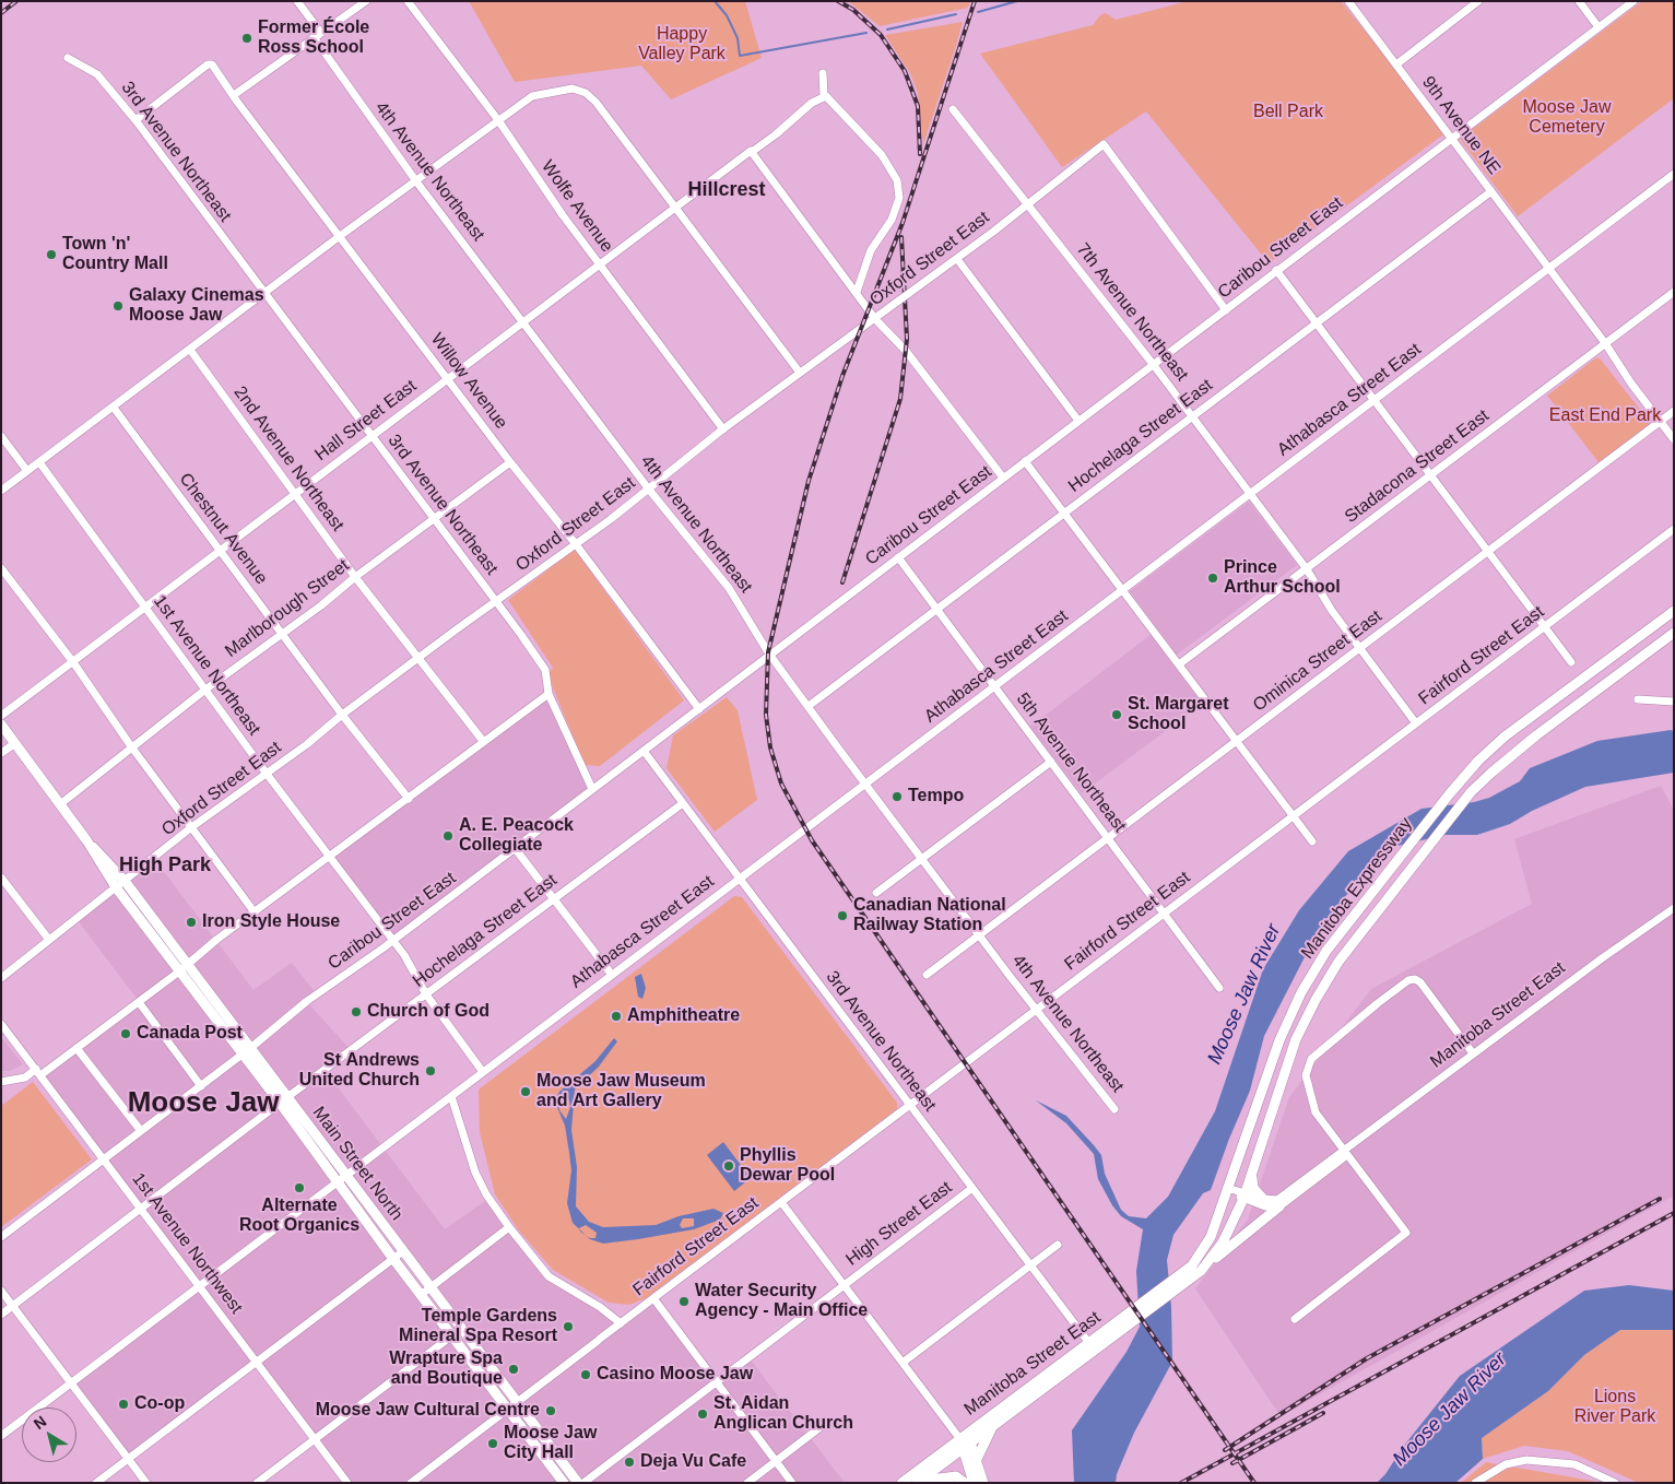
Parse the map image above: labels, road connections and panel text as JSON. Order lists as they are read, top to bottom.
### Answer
{
  "streets": {
    "main road": ["Manitoba Expressway", "Manitoba Street East", "Main Street North"],
    "street": [
      "9th Avenue NE",
      "3rd Avenue Northeast",
      "4th Avenue Northeast",
      "Wolfe Avenue",
      "Caribou Street East",
      "Oxford Street East",
      "7th Avenue Northeast",
      "Willow Avenue",
      "Athabasca Street East",
      "Hall Street East",
      "Hochelaga Street East",
      "2nd Avenue Northeast",
      "Stadacona Street East",
      "Chestnut Avenue",
      "Marlborough Street",
      "Fairford Street East",
      "Ominica Street East",
      "1st Avenue Northeast",
      "5th Avenue Northeast",
      "High Street East",
      "1st Avenue Northwest"
    ]
  },
  "crossings": [
    ["9th Avenue NE", "Caribou Street East"],
    ["9th Avenue NE", "Athabasca Street East"],
    ["9th Avenue NE", "Hochelaga Street East"],
    ["9th Avenue NE", "Stadacona Street East"],
    ["9th Avenue NE", "Ominica Street East"],
    ["3rd Avenue Northeast", "Caribou Street East"],
    ["3rd Avenue Northeast", "Oxford Street East"],
    ["3rd Avenue Northeast", "Willow Avenue"],
    ["3rd Avenue Northeast", "Athabasca Street East"],
    ["3rd Avenue Northeast", "Hall Street East"],
    ["3rd Avenue Northeast", "Hochelaga Street East"],
    ["3rd Avenue Northeast", "Marlborough Street"],
    ["3rd Avenue Northeast", "Fairford Street East"],
    ["3rd Avenue Northeast", "Manitoba Street East"],
    ["3rd Avenue Northeast", "High Street East"],
    ["4th Avenue Northeast", "Caribou Street East"],
    ["4th Avenue Northeast", "Oxford Street East"],
    ["4th Avenue Northeast", "Athabasca Street East"],
    ["4th Avenue Northeast", "Hall Street East"],
    ["4th Avenue Northeast", "Hochelaga Street East"],
    ["4th Avenue Northeast", "Fairford Street East"],
    ["4th Avenue Northeast", "Ominica Street East"],
    ["Wolfe Avenue", "Oxford Street East"],
    ["Wolfe Avenue", "Hall Street East"],
    ["Caribou Street East", "Oxford Street East"],
    ["Caribou Street East", "7th Avenue Northeast"],
    ["Caribou Street East", "Willow Avenue"],
    ["Caribou Street East", "1st Avenue Northeast"],
    ["Caribou Street East", "5th Avenue Northeast"],
    ["Caribou Street East", "Main Street North"],
    ["Caribou Street East", "1st Avenue Northwest"],
    ["Oxford Street East", "7th Avenue Northeast"],
    ["Oxford Street East", "Willow Avenue"],
    ["Oxford Street East", "2nd Avenue Northeast"],
    ["Oxford Street East", "Chestnut Avenue"],
    ["Oxford Street East", "1st Avenue Northeast"],
    ["Oxford Street East", "Main Street North"],
    ["7th Avenue Northeast", "Athabasca Street East"],
    ["7th Avenue Northeast", "Hochelaga Street East"],
    ["7th Avenue Northeast", "Stadacona Street East"],
    ["7th Avenue Northeast", "Fairford Street East"],
    ["7th Avenue Northeast", "Ominica Street East"],
    ["Willow Avenue", "Hall Street East"],
    ["Willow Avenue", "Marlborough Street"],
    ["Athabasca Street East", "1st Avenue Northeast"],
    ["Athabasca Street East", "5th Avenue Northeast"],
    ["Athabasca Street East", "Main Street North"],
    ["Athabasca Street East", "1st Avenue Northwest"],
    ["Hall Street East", "2nd Avenue Northeast"],
    ["Hall Street East", "Chestnut Avenue"],
    ["Hall Street East", "1st Avenue Northeast"],
    ["Hochelaga Street East", "1st Avenue Northeast"],
    ["Hochelaga Street East", "5th Avenue Northeast"],
    ["Hochelaga Street East", "Main Street North"],
    ["Hochelaga Street East", "1st Avenue Northwest"],
    ["2nd Avenue Northeast", "Marlborough Street"],
    ["Chestnut Avenue", "Marlborough Street"],
    ["Marlborough Street", "1st Avenue Northeast"],
    ["Marlborough Street", "Main Street North"],
    ["Fairford Street East", "5th Avenue Northeast"],
    ["Fairford Street East", "Main Street North"],
    ["Ominica Street East", "5th Avenue Northeast"],
    ["Manitoba Expressway", "Manitoba Street East"]
  ],
  "districts": ["Hillcrest", "High Park", "Moose Jaw"],
  "water": ["Moose Jaw River"],
  "parks": [
    "Happy Valley Park",
    "Moose Jaw Cemetery",
    "Bell Park",
    "East End Park",
    "Lions River Park"
  ],
  "places": [
    "Former École Ross School",
    "Town 'n' Country Mall",
    "Galaxy Cinemas Moose Jaw",
    "Prince Arthur School",
    "St. Margaret School",
    "Tempo",
    "A. E. Peacock Collegiate",
    "Canadian National Railway Station",
    "Iron Style House",
    "Church of God",
    "Amphitheatre",
    "Canada Post",
    "St Andrews United Church",
    "Moose Jaw Museum and Art Gallery",
    "Phyllis Dewar Pool",
    "Alternate Root Organics",
    "Water Security Agency - Main Office",
    "Temple Gardens Mineral Spa Resort",
    "Wrapture Spa and Boutique",
    "Casino Moose Jaw",
    "Co-op",
    "Moose Jaw Cultural Centre",
    "St. Aidan Anglican Church",
    "Moose Jaw City Hall",
    "Deja Vu Cafe"
  ],
  "north": "top left"
}
